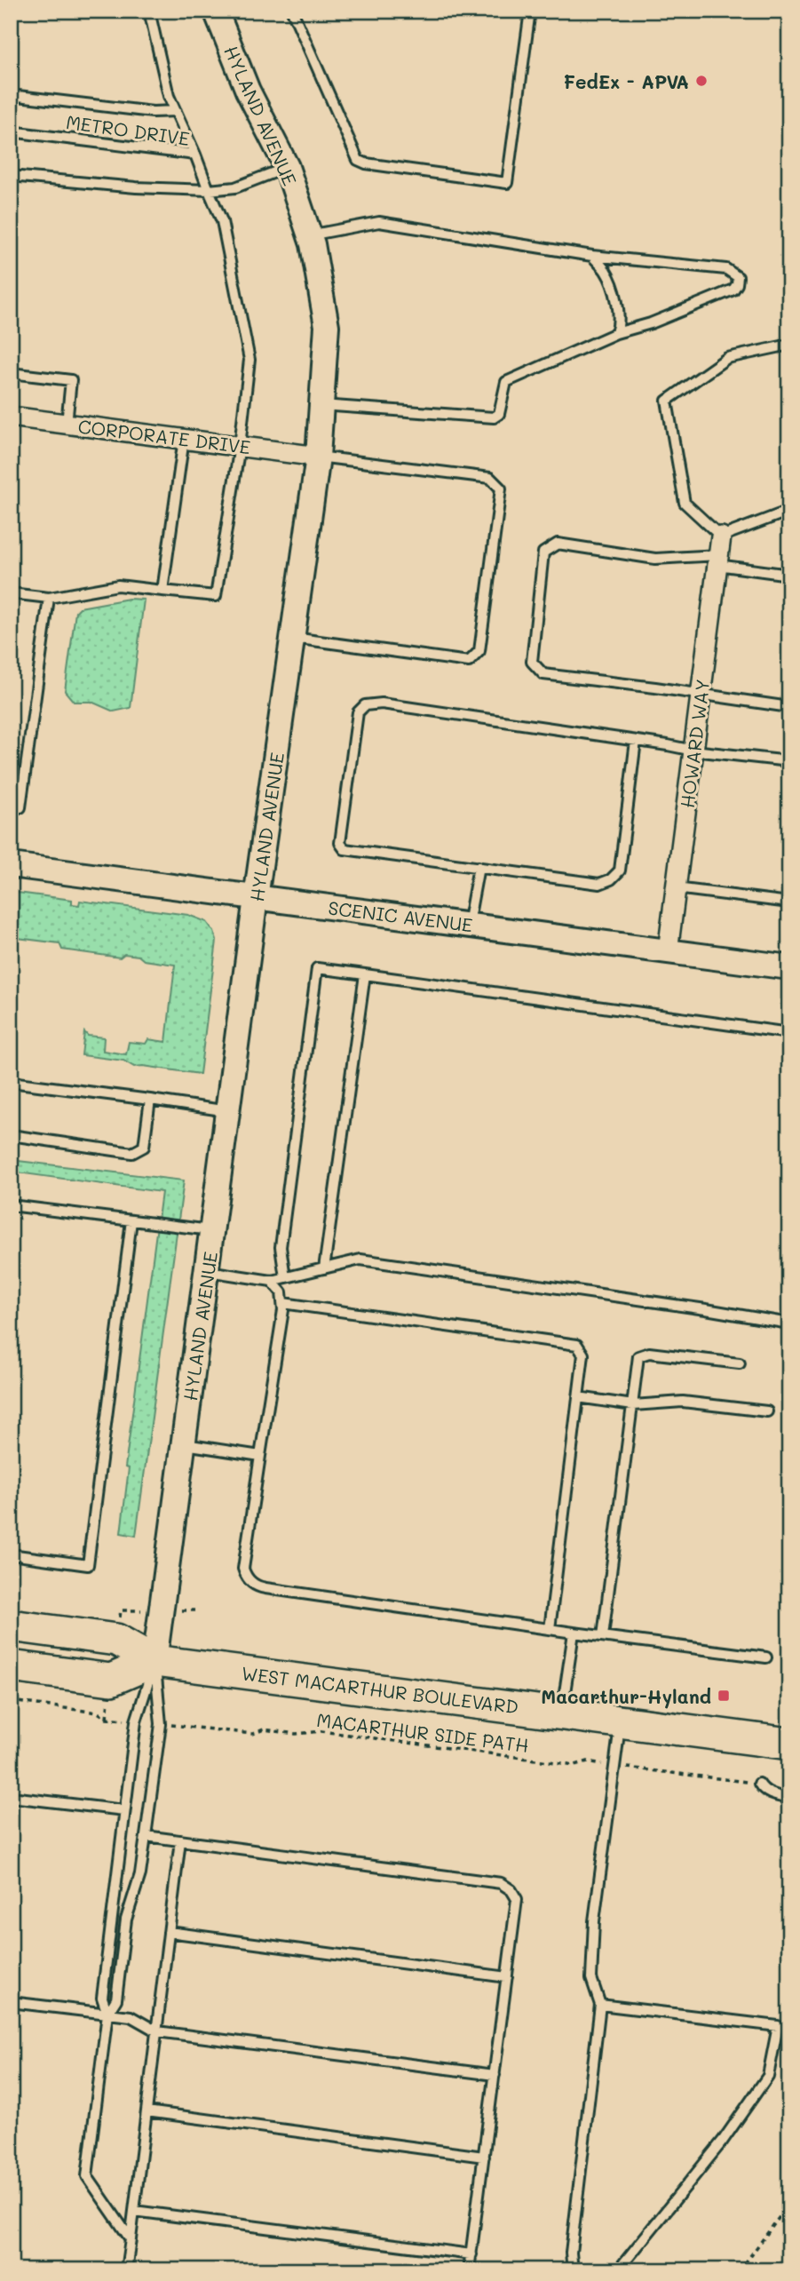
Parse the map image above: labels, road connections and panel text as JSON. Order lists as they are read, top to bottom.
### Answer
{
  "streets": {
    "main road": ["WEST MACARTHUR BOULEVARD"],
    "street": [
      "HYLAND AVENUE",
      "CORPORATE DRIVE",
      "HOWARD WAY",
      "SCENIC AVENUE"
    ],
    "lane": ["METRO DRIVE"],
    "path": ["MACARTHUR SIDE PATH"]
  },
  "crossings": [
    ["HYLAND AVENUE", "CORPORATE DRIVE"],
    ["HYLAND AVENUE", "SCENIC AVENUE"],
    ["HYLAND AVENUE", "WEST MACARTHUR BOULEVARD"],
    ["METRO DRIVE", "CORPORATE DRIVE"],
    ["HOWARD WAY", "SCENIC AVENUE"]
  ],
  "places": {
    "other": ["FedEx - APVA"],
    "transit": ["Macarthur-Hyland"]
  }
}
